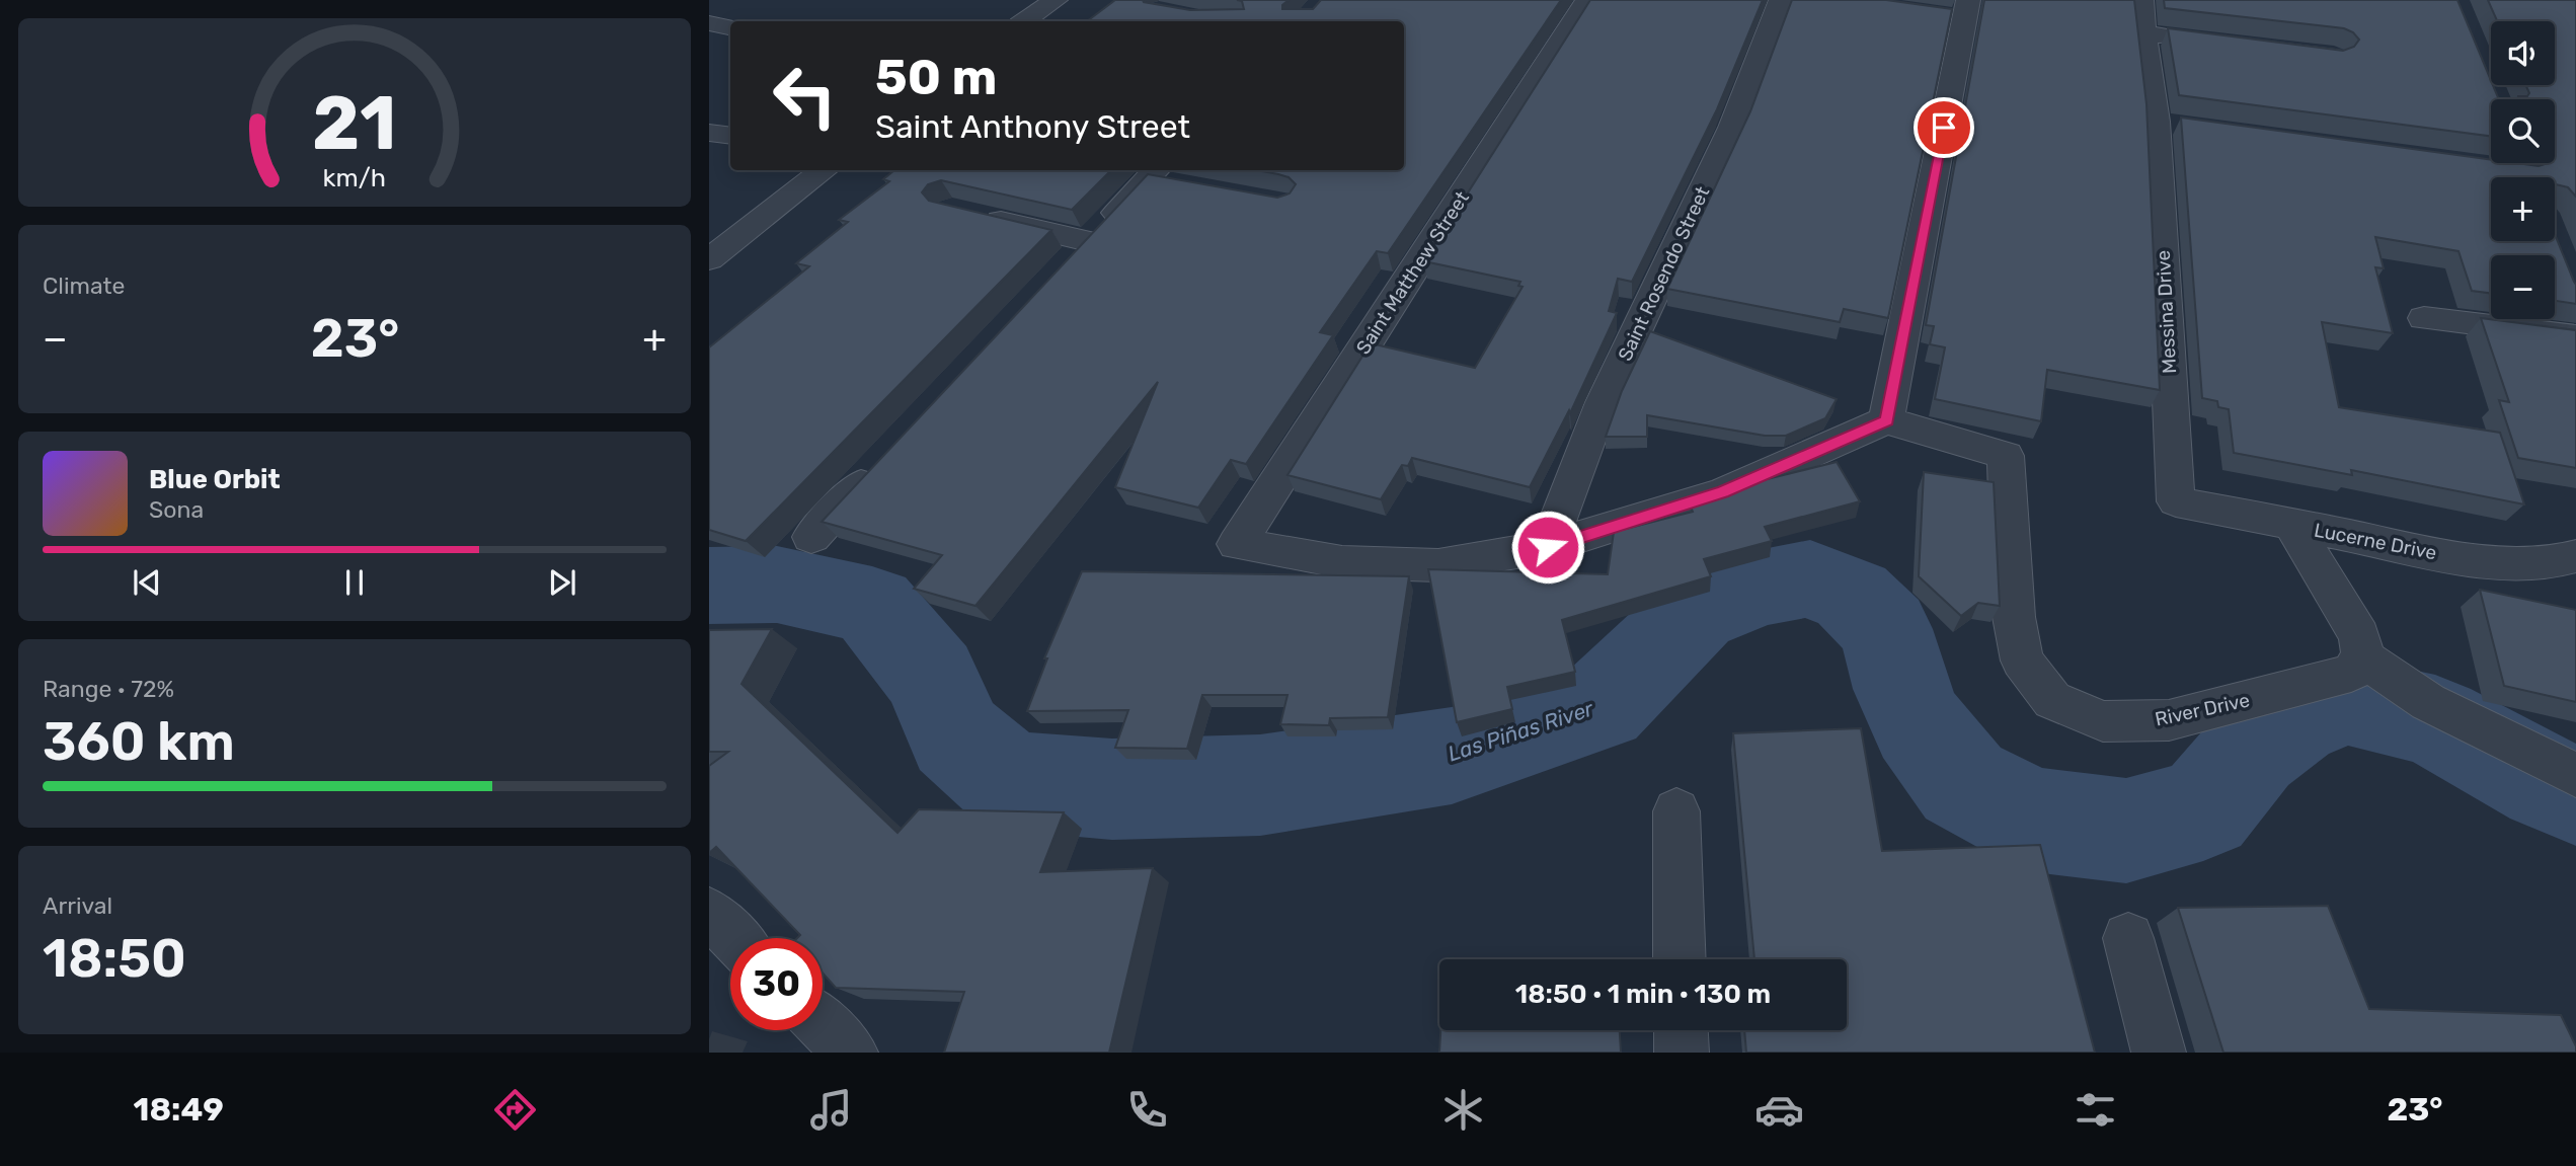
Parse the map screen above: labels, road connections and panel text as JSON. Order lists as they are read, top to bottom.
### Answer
{
  "streets": {
    "street": [
      "Saint Matthew Street",
      "Saint Rosendo Street",
      "Messina Drive",
      "Lucerne Drive",
      "River Drive"
    ]
  },
  "crossings": [
    ["Saint Matthew Street", "Saint Rosendo Street"],
    ["Messina Drive", "Lucerne Drive"]
  ],
  "water": ["Las Piñas River"],
  "page": {
    "map_buttons": ["+", "−"],
    "turn": ["50 m", "Saint Anthony Street"],
    "tile": [
      "Climate",
      ["Range · 72%", "360 km"],
      ["Arrival", "18:50"]
    ],
    "heat": ["−", "23°", "+"],
    "song": ["Blue Orbit", "Sona"],
    "limit": "30",
    "trip": "18:50 · 1 min · 130 m",
    "tabs": ["18:49", "23°"],
    "gauge": ["21", "km/h"]
  }
}
